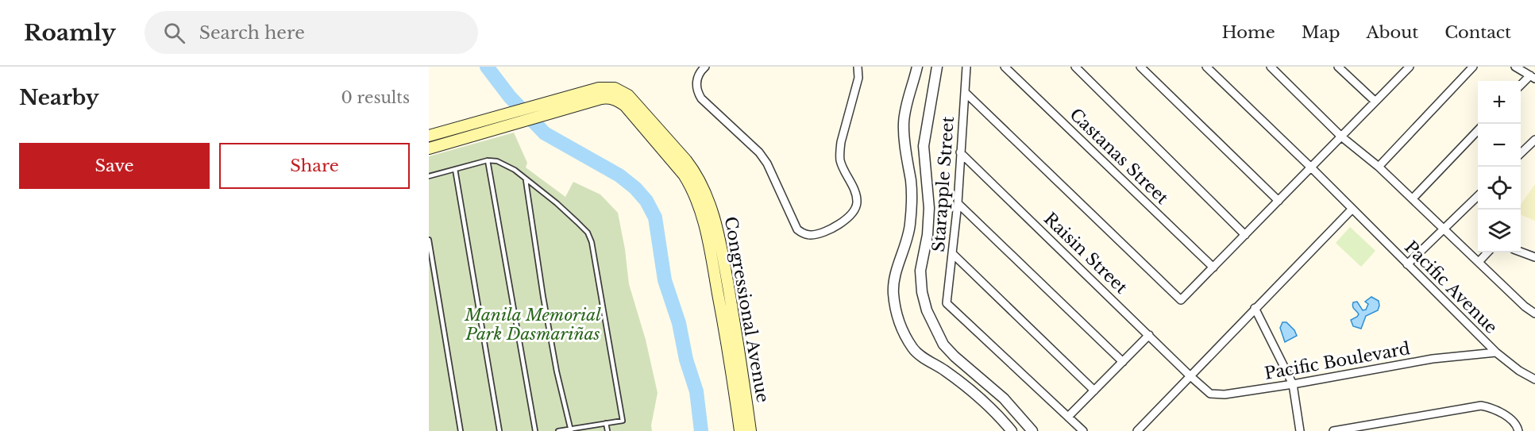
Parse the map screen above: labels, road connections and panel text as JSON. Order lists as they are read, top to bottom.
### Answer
{
  "streets": {
    "main road": ["Congressional Avenue"],
    "street": [
      "Castanas Street",
      "Starapple Street",
      "Raisin Street",
      "Pacific Avenue",
      "Pacific Boulevard"
    ]
  },
  "crossings": [
    ["Starapple Street", "Raisin Street"],
    ["Raisin Street", "Pacific Boulevard"],
    ["Pacific Avenue", "Pacific Boulevard"]
  ],
  "parks": ["Manila Memorial Park Dasmariñas"],
  "page": {
    "header": "Roamly",
    "search": "Search here",
    "nav": [
      "Home",
      "Map",
      "About",
      "Contact"
    ],
    "heading": ["Nearby", "0 results"],
    "map_buttons": ["+", "−"],
    "buttons": ["Save", "Share"]
  }
}
